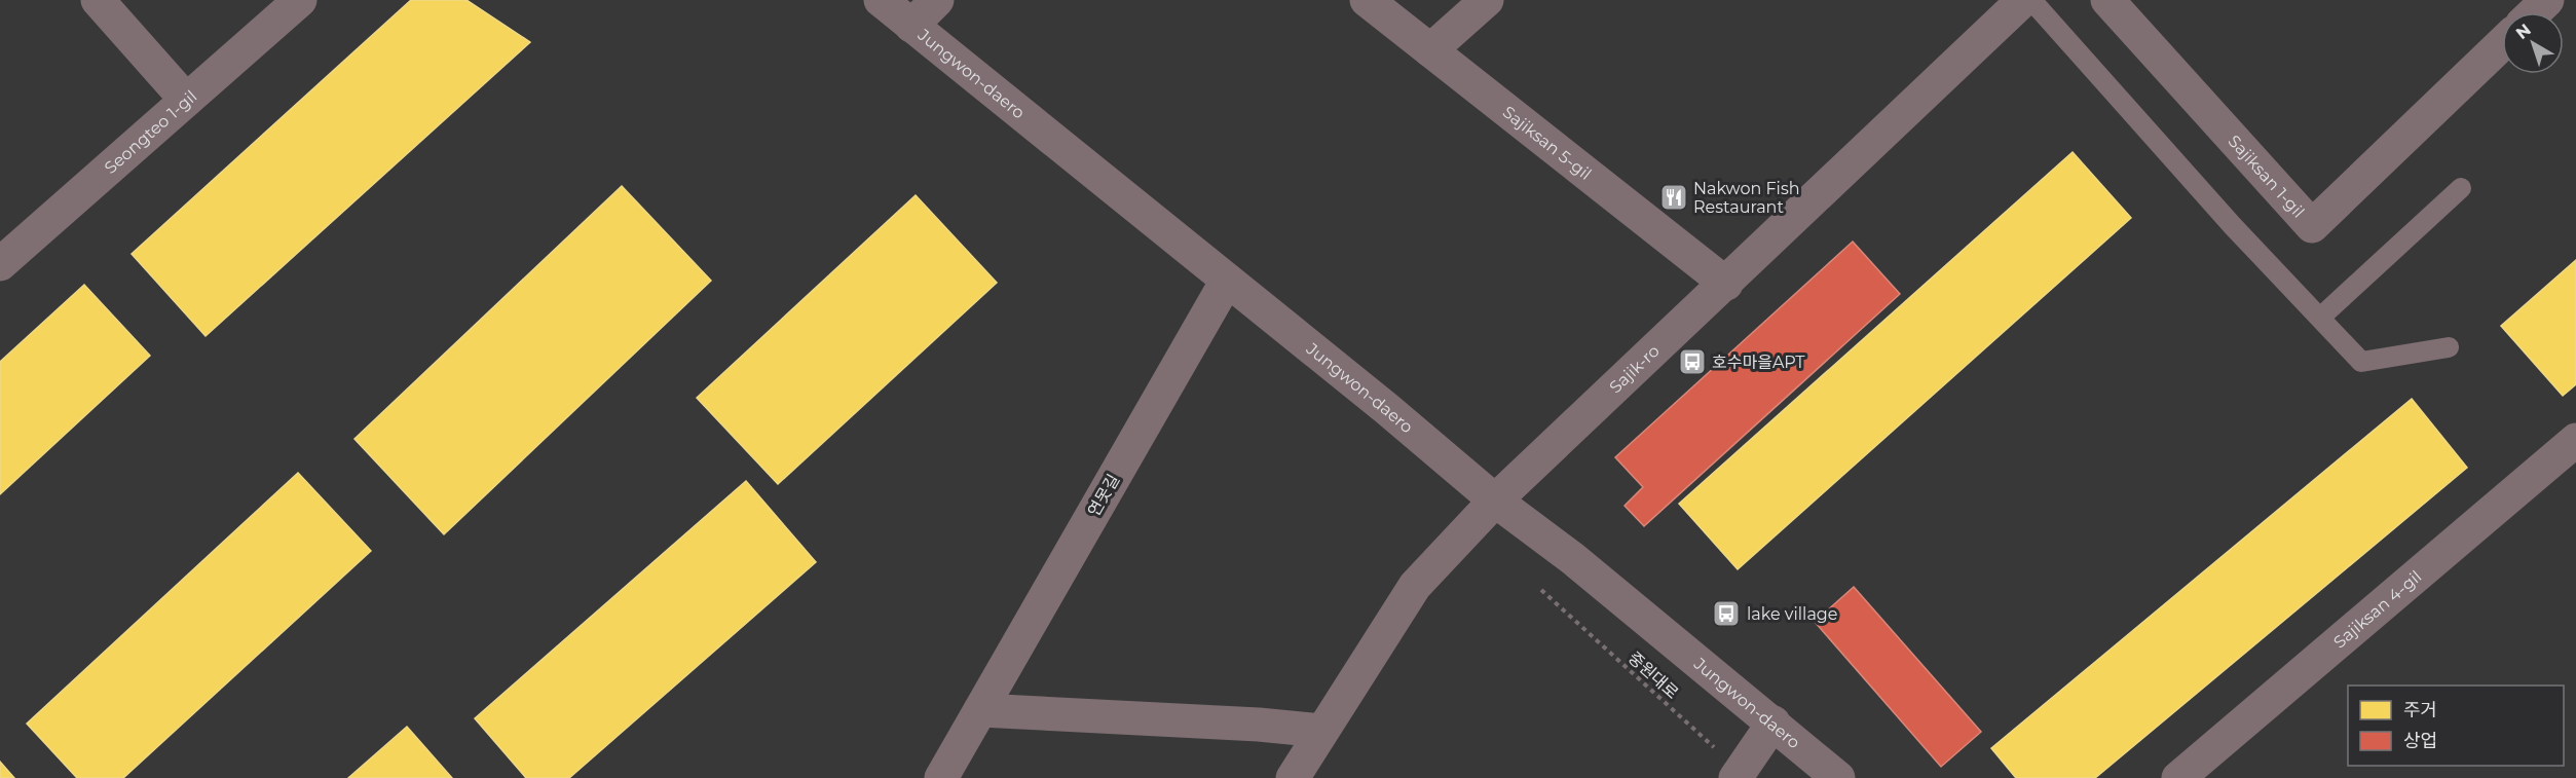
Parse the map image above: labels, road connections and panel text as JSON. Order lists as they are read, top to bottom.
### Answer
{
  "streets": {
    "street": [
      "Jungwon-daero",
      "Seongteo 1-gil",
      "Sajiksan 5-gil",
      "Sajiksan 1-gil",
      "Sajik-ro",
      "연못길",
      "Sajiksan 4-gil"
    ],
    "path": ["중원대로"]
  },
  "crossings": [
    ["Jungwon-daero", "Sajik-ro"],
    ["Jungwon-daero", "연못길"],
    ["Sajiksan 5-gil", "Sajik-ro"]
  ],
  "places": {
    "restaurant": ["Nakwon Fish Restaurant"],
    "bus stop": ["호수마을APT", "lake village"]
  },
  "legend": ["주거", "상업"],
  "north": "top left"
}
